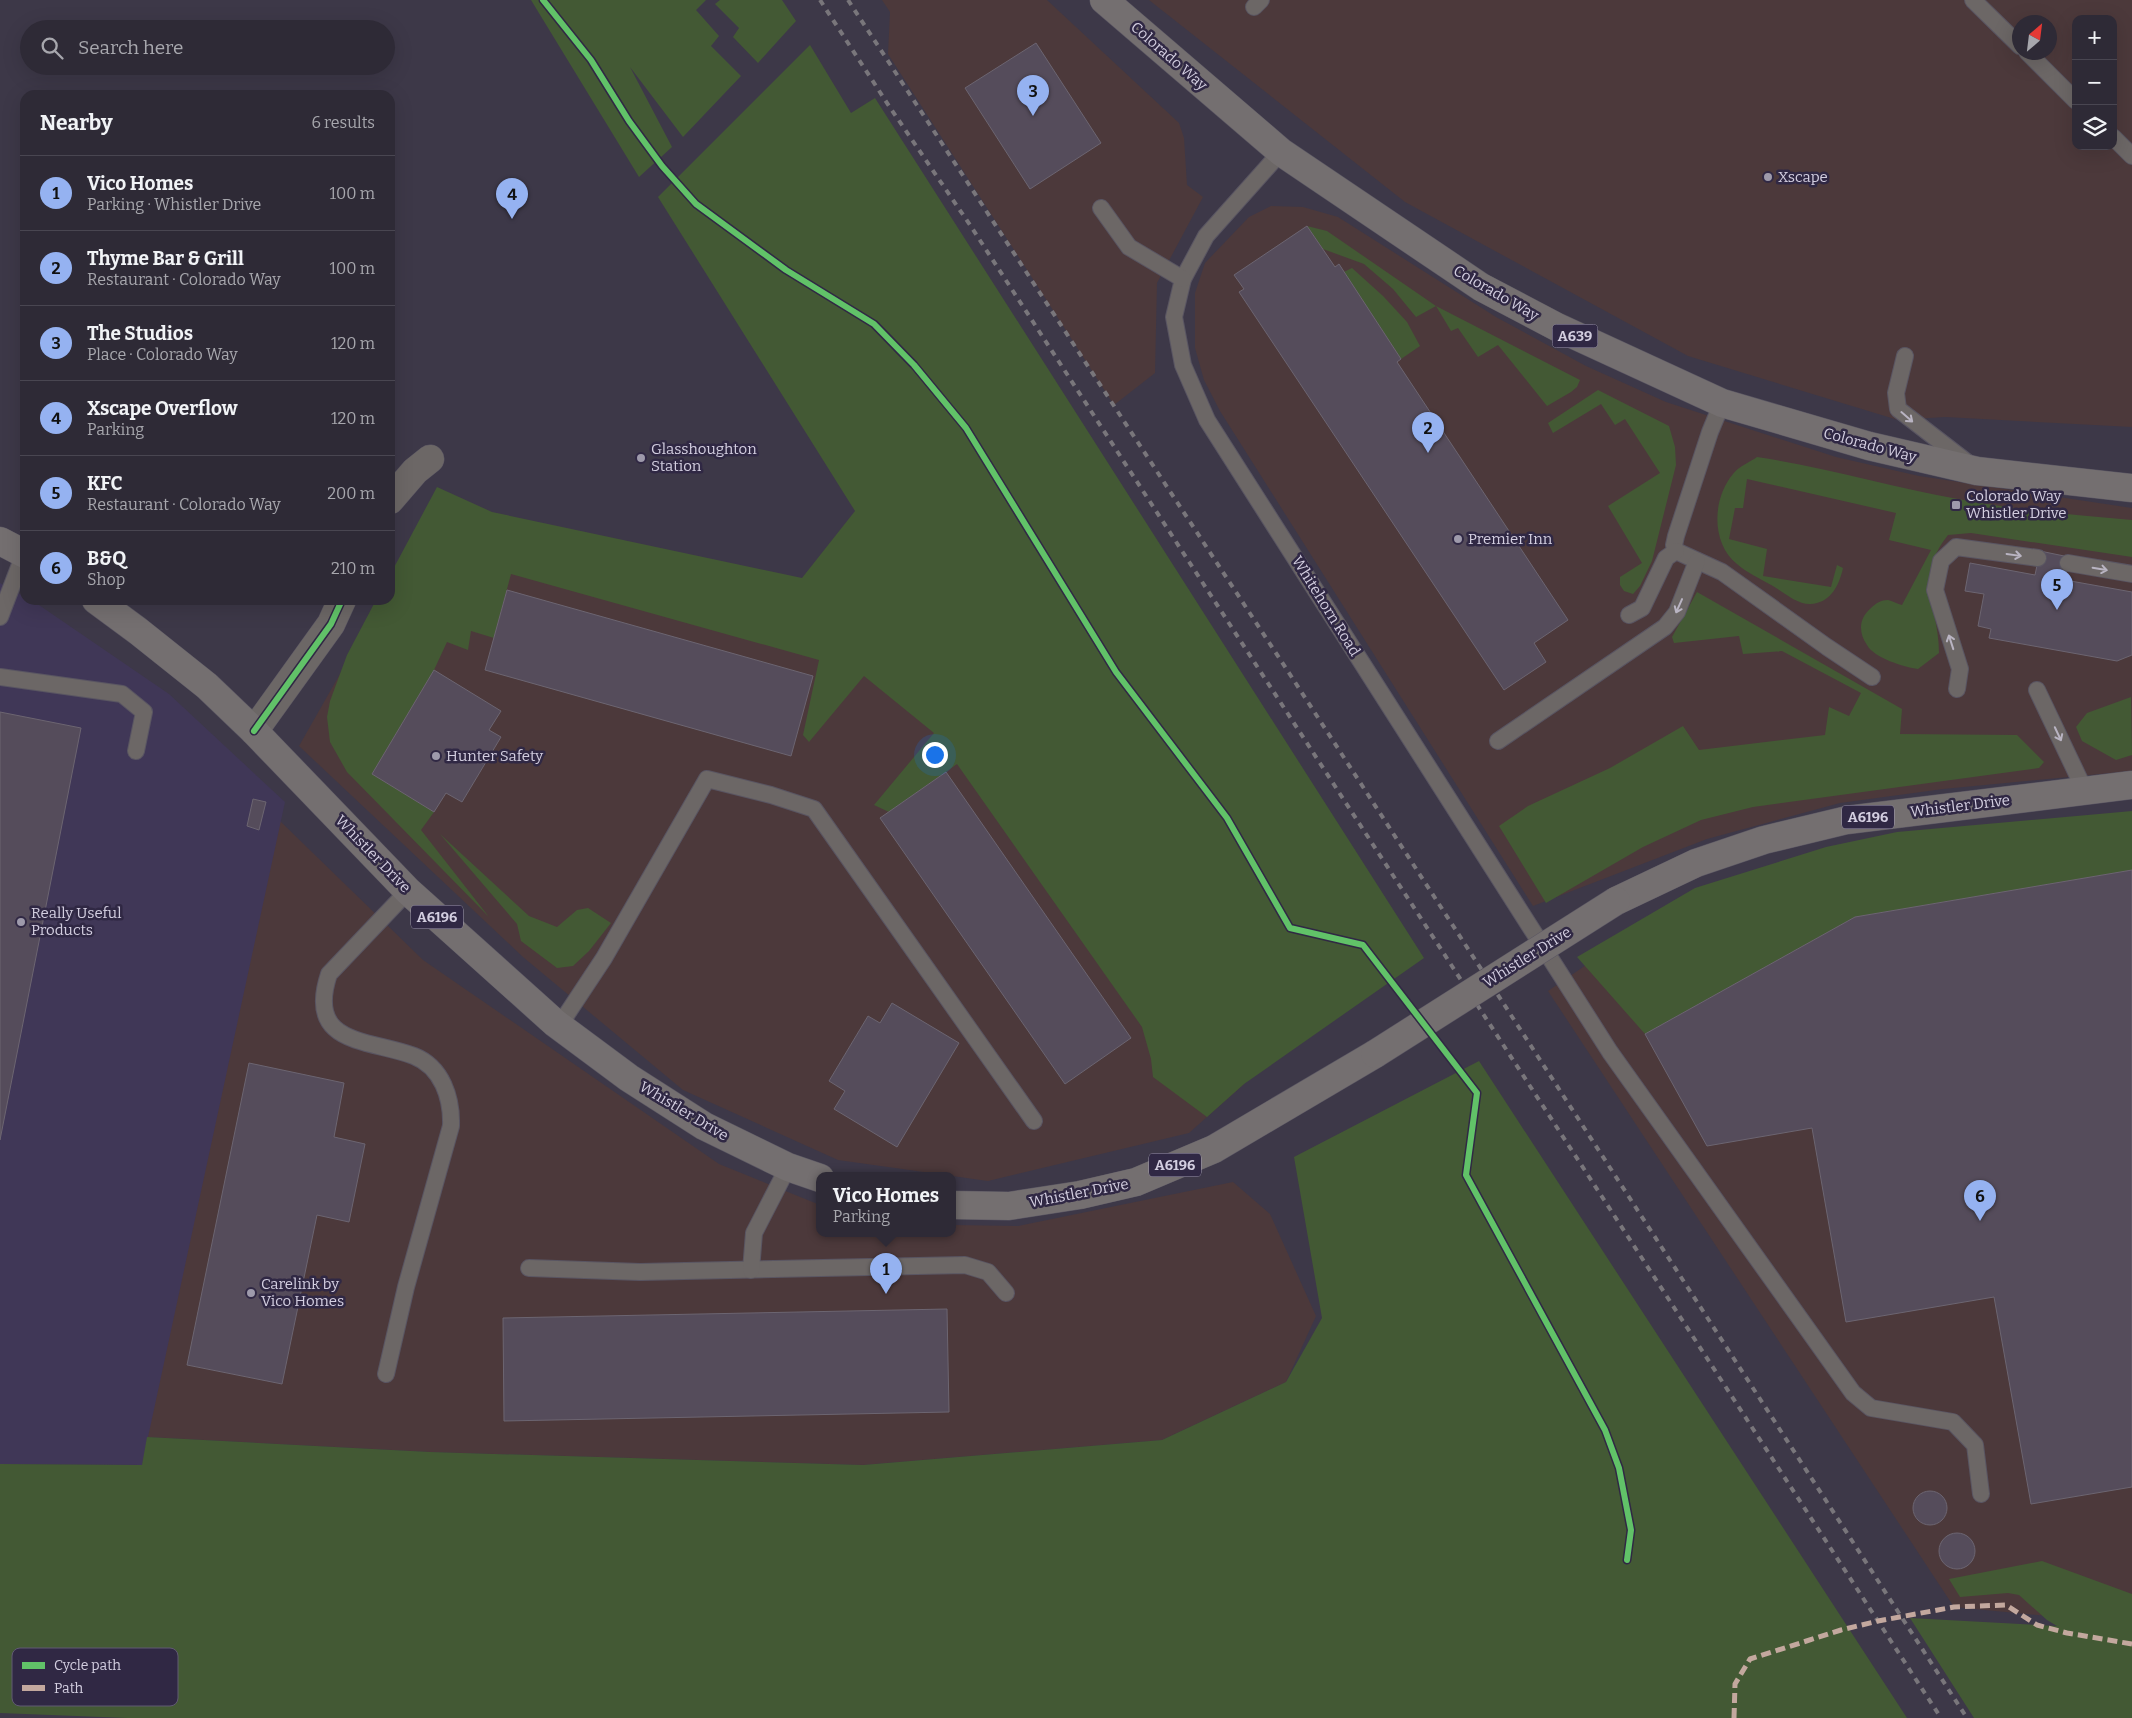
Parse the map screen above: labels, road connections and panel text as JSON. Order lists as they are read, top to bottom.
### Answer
{
  "streets": {
    "main road": [
      "Colorado Way",
      "A639",
      "Whistler Drive",
      "A6196"
    ],
    "lane": ["Whitehorn Road"]
  },
  "crossings": [
    ["Colorado Way", "Whitehorn Road"]
  ],
  "places": {
    "other": [
      "Xscape",
      "Glasshoughton Station",
      "Premier Inn",
      "Hunter Safety",
      "Really Useful Products",
      "Carelink by Vico Homes"
    ],
    "transit": ["Colorado Way Whistler Drive"]
  },
  "legend": ["Cycle path", "Path"],
  "north": "top right",
  "page": {
    "map_buttons": ["+", "−"],
    "search": "Search here",
    "pins": [
      "3",
      "4",
      "2",
      "5",
      "6",
      "1"
    ],
    "heading": ["Nearby", "6 results"],
    "list": [
      {
        "mark": "1",
        "name": "Vico Homes",
        "note": "Parking · Whistler Drive",
        "value": "100 m"
      },
      {
        "mark": "2",
        "name": "Thyme Bar & Grill",
        "note": "Restaurant · Colorado Way",
        "value": "100 m"
      },
      {
        "mark": "3",
        "name": "The Studios",
        "note": "Place · Colorado Way",
        "value": "120 m"
      },
      {
        "mark": "4",
        "name": "Xscape Overflow",
        "note": "Parking",
        "value": "120 m"
      },
      {
        "mark": "5",
        "name": "KFC",
        "note": "Restaurant · Colorado Way",
        "value": "200 m"
      },
      {
        "mark": "6",
        "name": "B&Q",
        "note": "Shop",
        "value": "210 m"
      }
    ],
    "popup": ["Vico Homes", "Parking"]
  }
}
